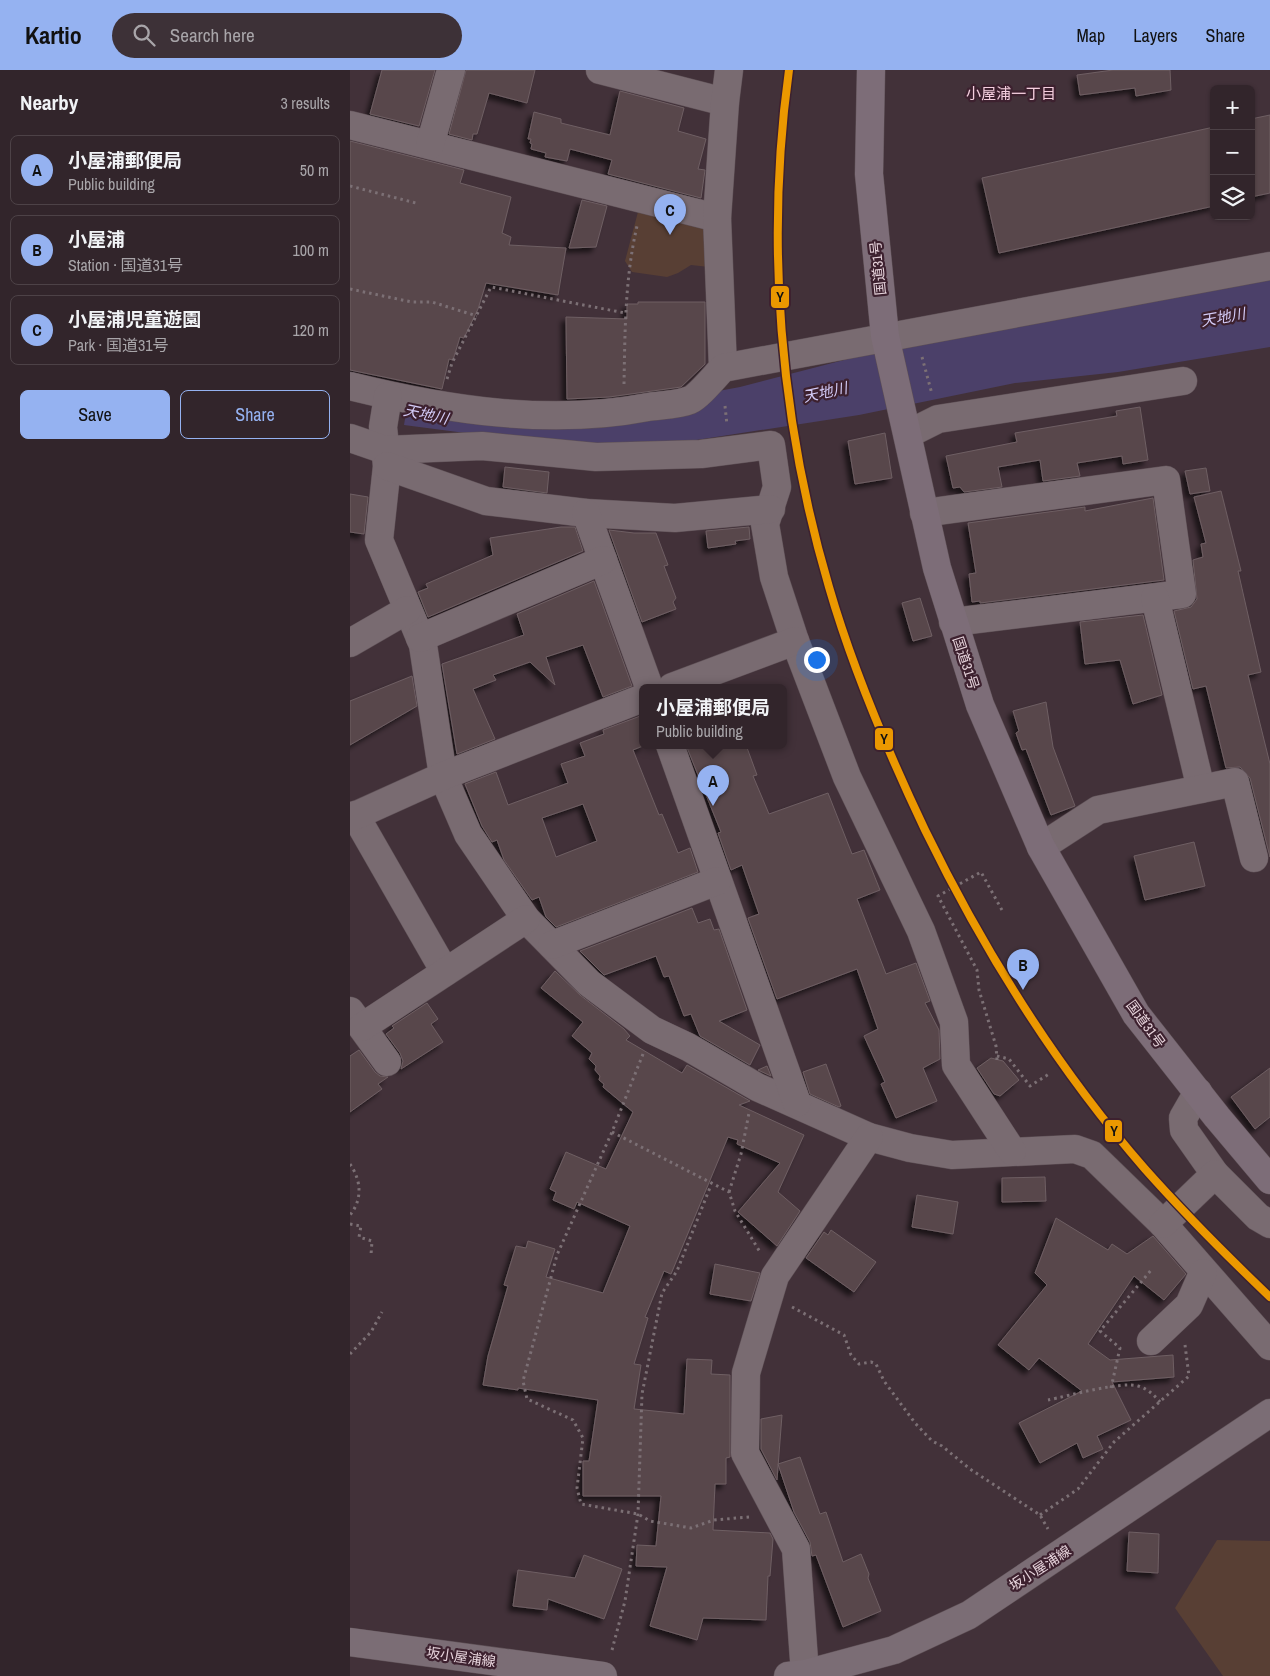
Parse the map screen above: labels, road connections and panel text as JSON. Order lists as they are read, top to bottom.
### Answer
{
  "streets": {
    "highway": ["国道31号"],
    "main road": ["坂小屋浦線"]
  },
  "districts": ["小屋浦一丁目"],
  "water": ["天地川"],
  "lines": ["transit line Y"],
  "page": {
    "header": "Kartio",
    "search": "Search here",
    "nav": ["Map", "Layers", "Share"],
    "heading": ["Nearby", "3 results"],
    "map_buttons": ["+", "−"],
    "list": [
      {
        "mark": "A",
        "name": "小屋浦郵便局",
        "note": "Public building",
        "value": "50 m"
      },
      {
        "mark": "B",
        "name": "小屋浦",
        "note": "Station · 国道31号",
        "value": "100 m"
      },
      {
        "mark": "C",
        "name": "小屋浦児童遊園",
        "note": "Park · 国道31号",
        "value": "120 m"
      }
    ],
    "pins": ["C", "A", "B"],
    "buttons": ["Save", "Share"],
    "popup": ["小屋浦郵便局", "Public building"]
  }
}
